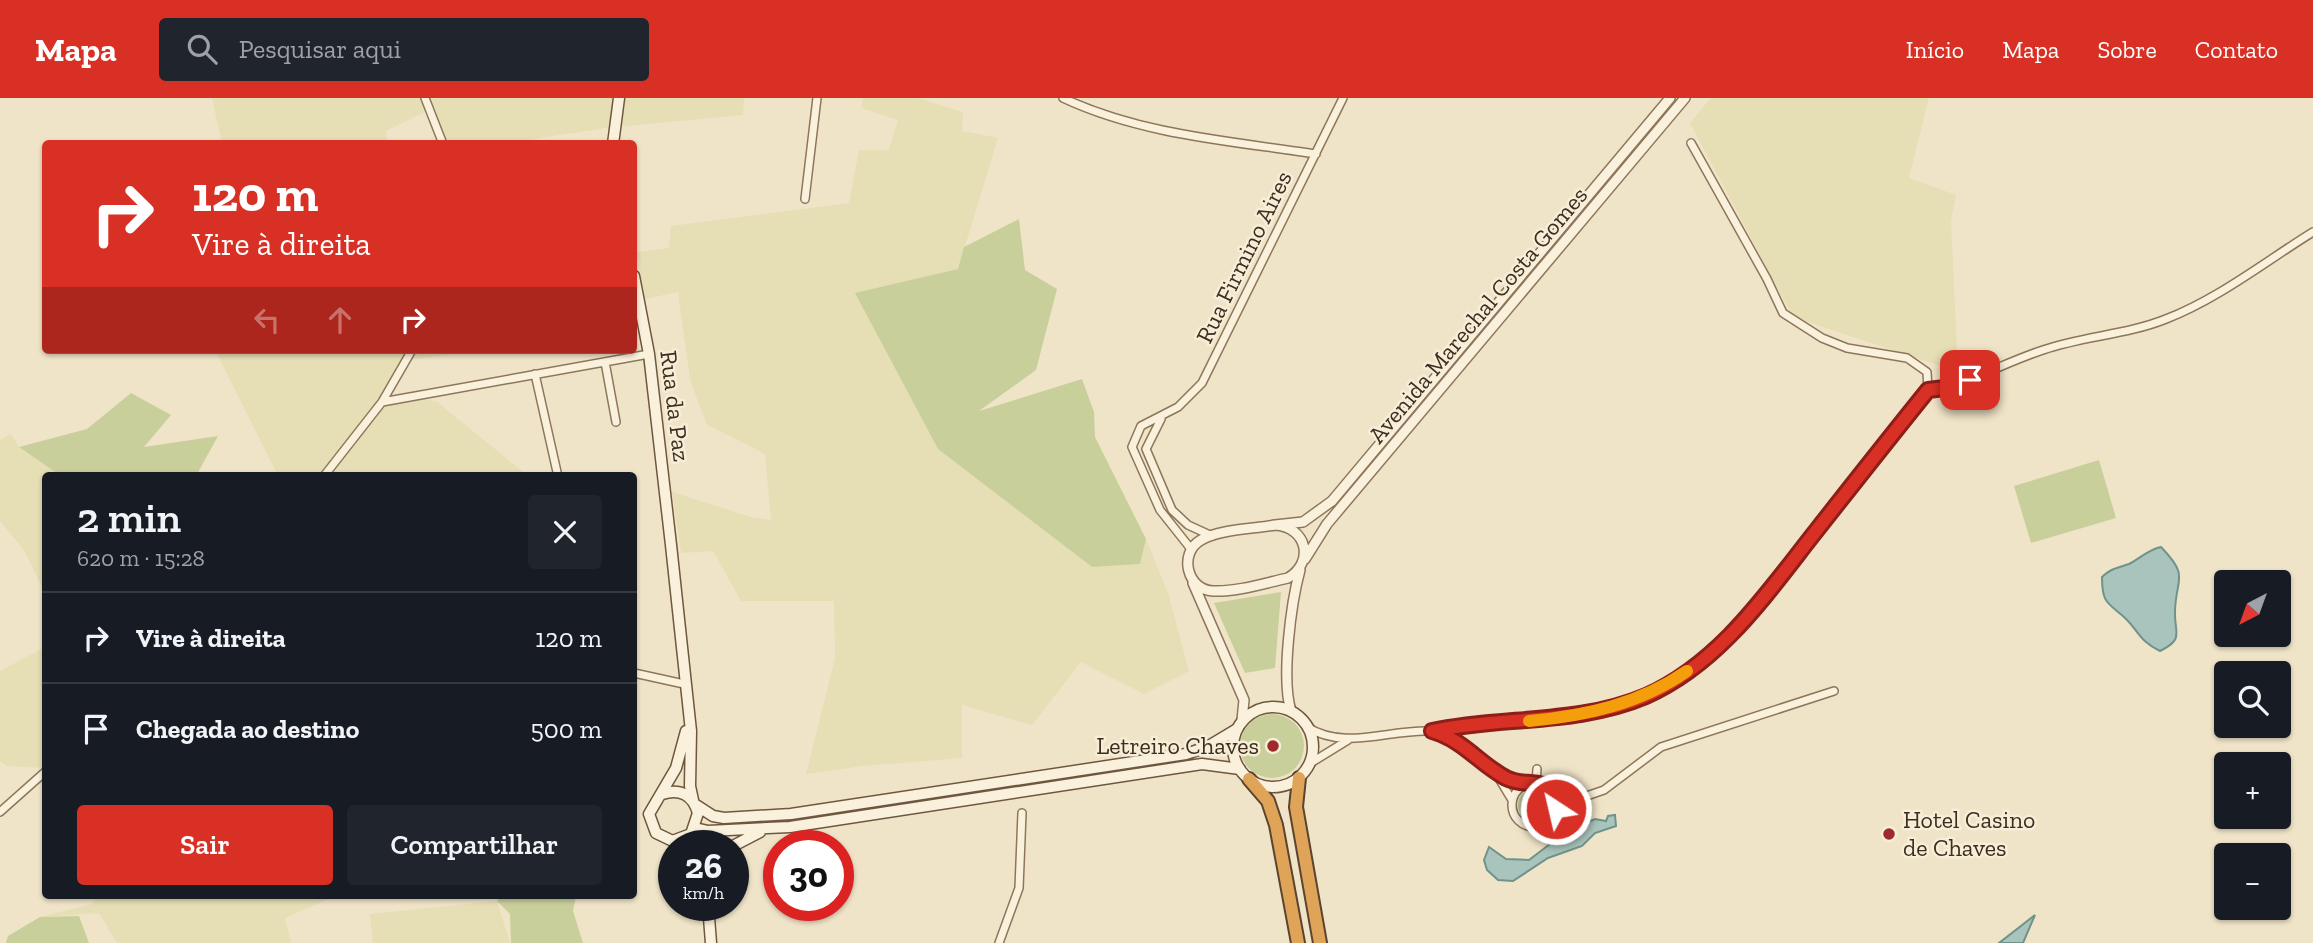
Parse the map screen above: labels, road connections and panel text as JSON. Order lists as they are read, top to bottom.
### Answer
{
  "streets": {
    "main road": ["Rua da Paz"],
    "street": ["Rua Firmino Aires", "Avenida Marechal Costa Gomes"]
  },
  "places": ["Letreiro Chaves", "Hotel Casino de Chaves"],
  "north": "bottom left",
  "page": {
    "header": "Mapa",
    "search": "Pesquisar aqui",
    "nav": [
      "Início",
      "Mapa",
      "Sobre",
      "Contato"
    ],
    "turn": ["120 m", "Vire à direita"],
    "heading": ["2 min", "620 m · 15:28"],
    "map_buttons": ["+", "−"],
    "list": [
      {
        "name": "Vire à direita",
        "value": "120 m"
      },
      {
        "name": "Chegada ao destino",
        "value": "500 m"
      }
    ],
    "buttons": ["Sair", "Compartilhar"],
    "speed": "26 km/h",
    "limit": "30"
  }
}
